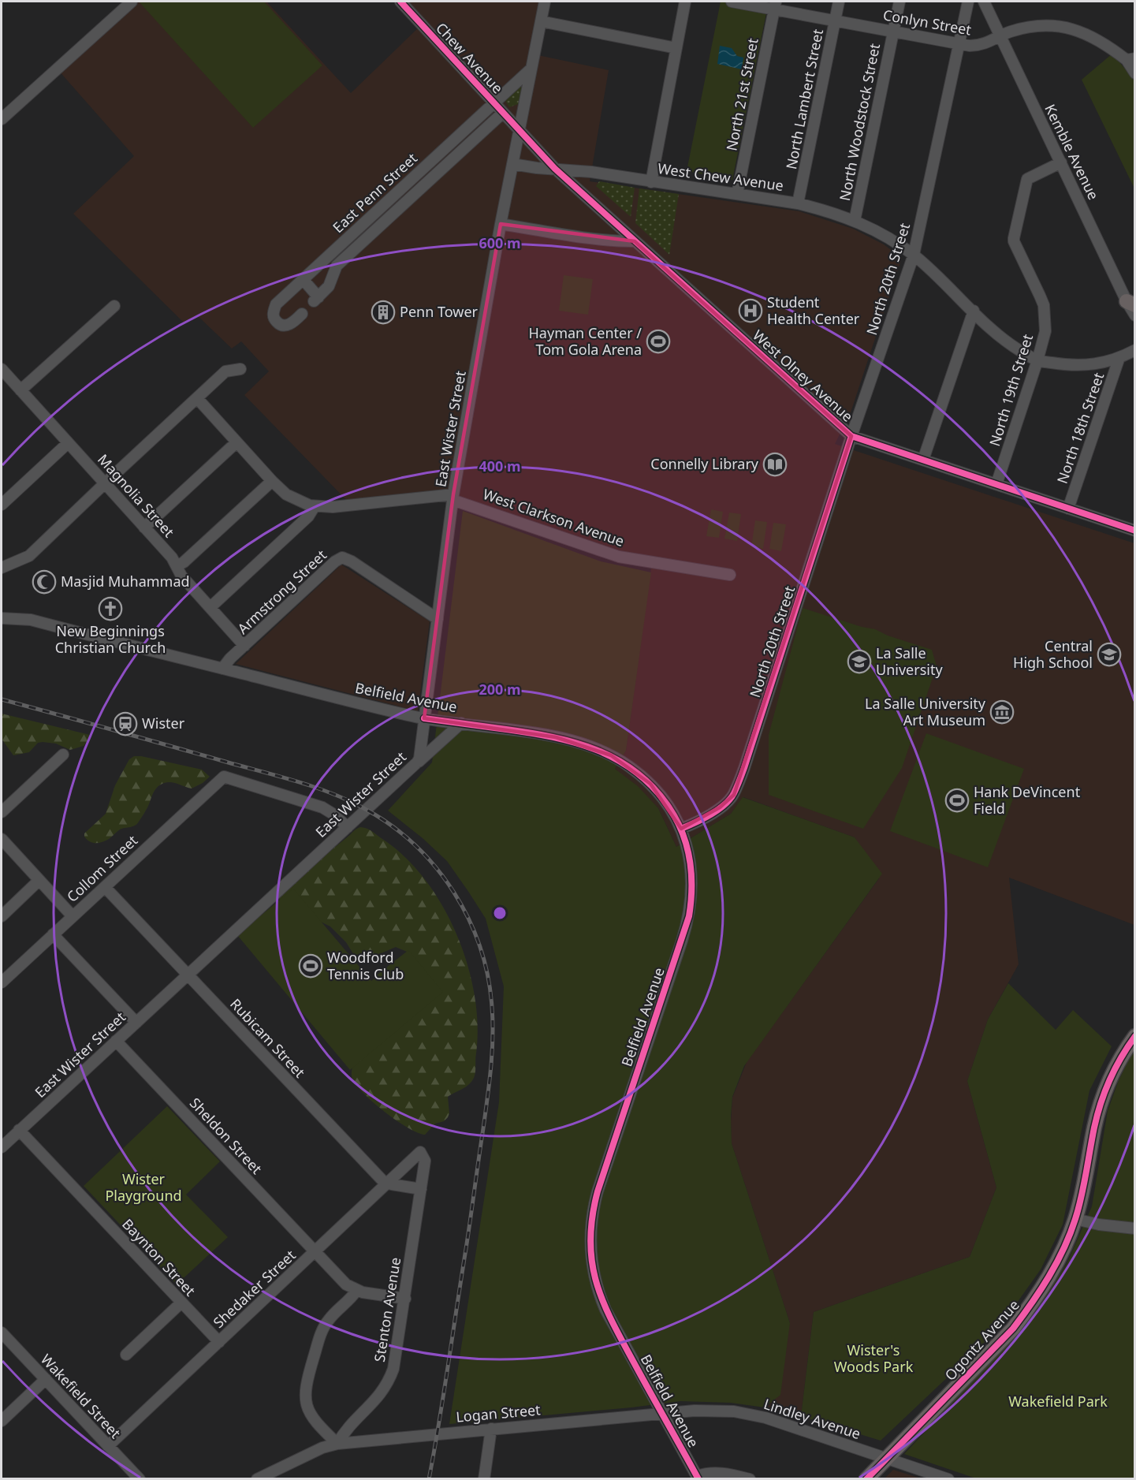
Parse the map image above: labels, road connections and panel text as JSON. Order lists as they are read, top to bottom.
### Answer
{
  "streets": {
    "main road": ["Ogontz Avenue"],
    "street": [
      "Conlyn Street",
      "Chew Avenue",
      "North 21st Street",
      "North Lambert Street",
      "North Woodstock Street",
      "Kemble Avenue",
      "West Chew Avenue",
      "East Penn Street",
      "North 20th Street",
      "West Olney Avenue",
      "North 19th Street",
      "North 18th Street",
      "East Wister Street",
      "Magnolia Street",
      "West Clarkson Avenue",
      "Armstrong Street",
      "Belfield Avenue",
      "Collom Street",
      "Rubicam Street",
      "Sheldon Street",
      "Baynton Street",
      "Shedaker Street",
      "Stenton Avenue",
      "Wakefield Street",
      "Logan Street",
      "Lindley Avenue"
    ]
  },
  "crossings": [
    ["Conlyn Street", "North 21st Street"],
    ["Conlyn Street", "North Lambert Street"],
    ["Conlyn Street", "North Woodstock Street"],
    ["Conlyn Street", "Kemble Avenue"],
    ["Conlyn Street", "North 20th Street"],
    ["Chew Avenue", "East Penn Street"],
    ["Chew Avenue", "West Olney Avenue"],
    ["Chew Avenue", "East Wister Street"],
    ["North 21st Street", "West Chew Avenue"],
    ["North Lambert Street", "West Chew Avenue"],
    ["North Woodstock Street", "West Chew Avenue"],
    ["Kemble Avenue", "North 19th Street"],
    ["West Chew Avenue", "North 20th Street"],
    ["West Chew Avenue", "West Olney Avenue"],
    ["West Chew Avenue", "North 19th Street"],
    ["West Chew Avenue", "East Wister Street"],
    ["East Penn Street", "East Wister Street"],
    ["North 20th Street", "West Olney Avenue"],
    ["North 20th Street", "Belfield Avenue"],
    ["West Olney Avenue", "North 19th Street"],
    ["West Olney Avenue", "North 18th Street"],
    ["West Olney Avenue", "East Wister Street"],
    ["East Wister Street", "West Clarkson Avenue"],
    ["East Wister Street", "Armstrong Street"],
    ["East Wister Street", "Belfield Avenue"],
    ["East Wister Street", "Collom Street"],
    ["East Wister Street", "Rubicam Street"],
    ["East Wister Street", "Sheldon Street"],
    ["East Wister Street", "Baynton Street"],
    ["Magnolia Street", "Armstrong Street"],
    ["Armstrong Street", "Belfield Avenue"],
    ["Belfield Avenue", "Logan Street"],
    ["Belfield Avenue", "Lindley Avenue"],
    ["Collom Street", "Rubicam Street"],
    ["Rubicam Street", "Shedaker Street"],
    ["Sheldon Street", "Shedaker Street"],
    ["Baynton Street", "Shedaker Street"],
    ["Shedaker Street", "Stenton Avenue"],
    ["Shedaker Street", "Wakefield Street"],
    ["Stenton Avenue", "Logan Street"],
    ["Ogontz Avenue", "Lindley Avenue"],
    ["Logan Street", "Lindley Avenue"]
  ],
  "parks": ["Wister Playground", "Wister's Woods Park", "Wakefield Park"],
  "places": {
    "hospital": ["Student Health Center"],
    "building": ["Penn Tower"],
    "sports": ["Hayman Center / Tom Gola Arena", "Hank DeVincent Field", "Woodford Tennis Club"],
    "library": ["Connelly Library"],
    "mosque": ["Masjid Muhammad"],
    "church": ["New Beginnings Christian Church"],
    "school or university": ["Central High School", "La Salle University"],
    "museum": ["La Salle University Art Museum"],
    "station": ["Wister"]
  },
  "rings": ["600 m", "400 m", "200 m"]
}
